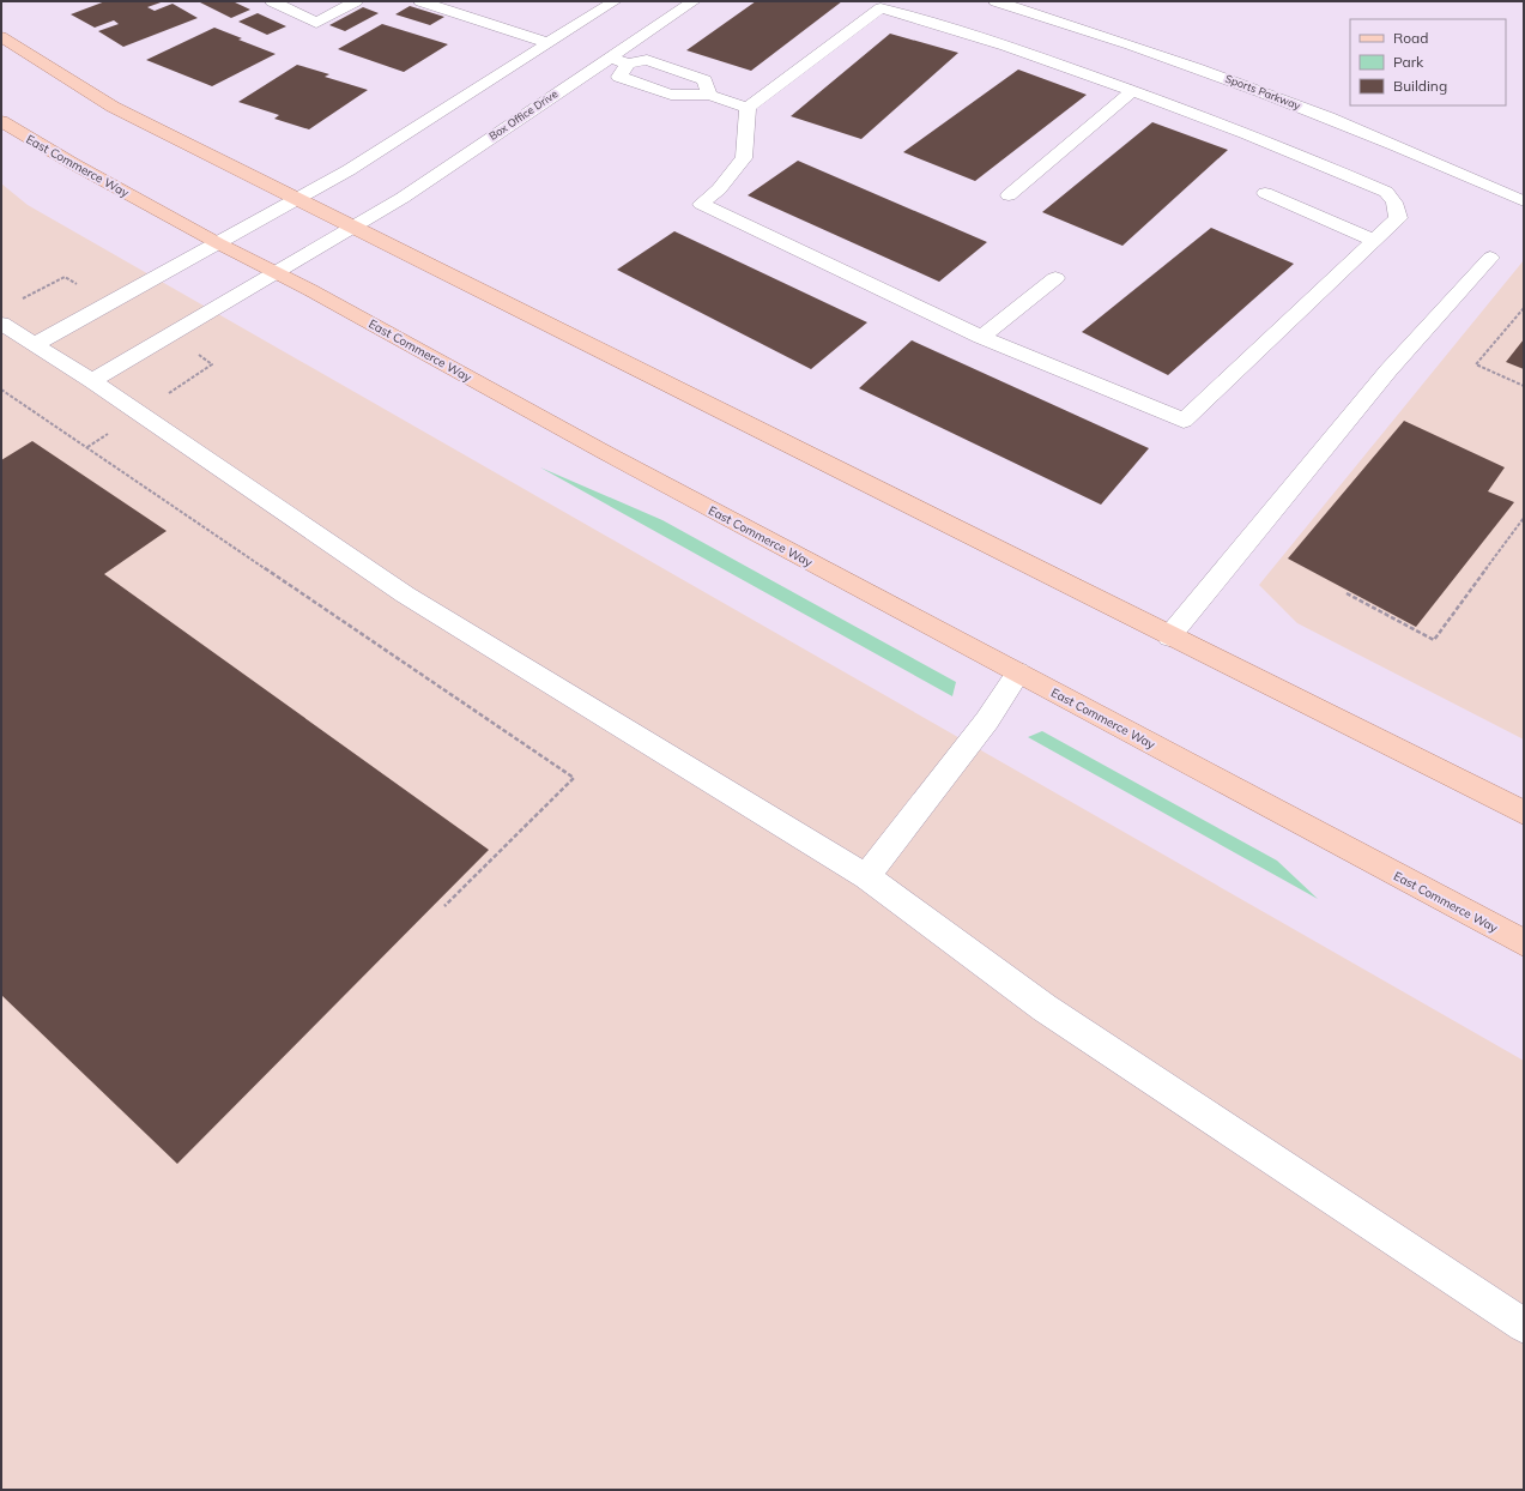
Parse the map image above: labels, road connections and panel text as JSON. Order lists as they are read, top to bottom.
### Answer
{
  "streets": {
    "main road": ["East Commerce Way"],
    "street": ["Sports Parkway", "Box Office Drive"]
  },
  "crossings": [
    ["Box Office Drive", "East Commerce Way"]
  ],
  "legend": ["Road", "Park", "Building"]
}
